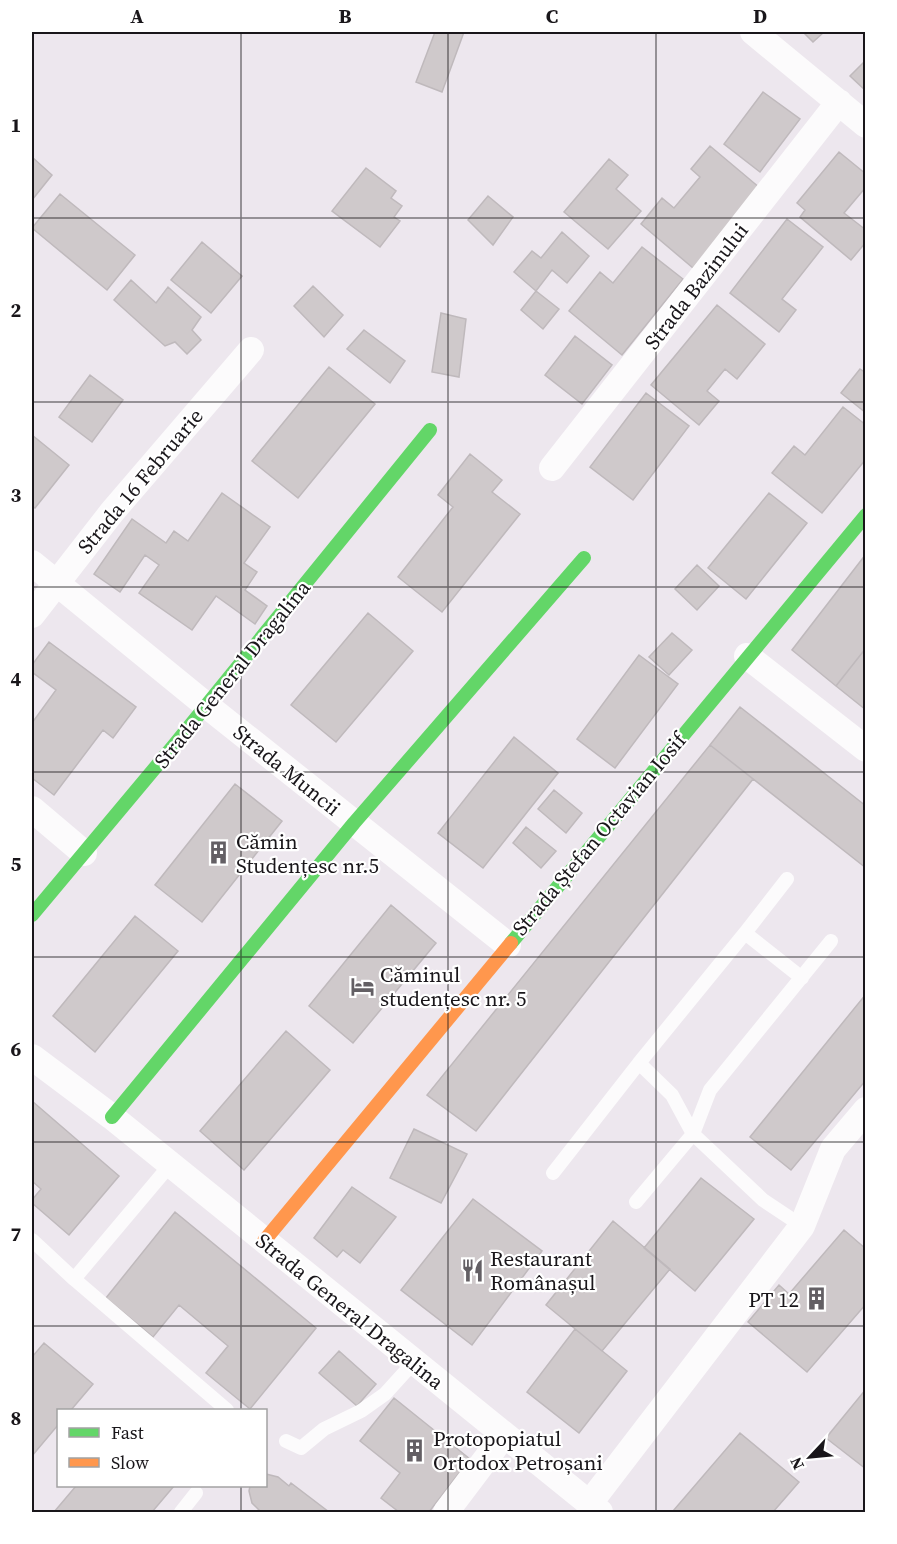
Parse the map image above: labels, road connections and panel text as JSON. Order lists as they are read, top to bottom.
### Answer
{
  "streets": {
    "street": [
      "Strada Bazinului",
      "Strada 16 Februarie",
      "Strada General Dragalina",
      "Strada Muncii",
      "Strada Ștefan Octavian Iosif"
    ]
  },
  "crossings": [
    ["Strada 16 Februarie", "Strada Muncii"],
    ["Strada General Dragalina", "Strada Muncii"],
    ["Strada General Dragalina", "Strada Ștefan Octavian Iosif"]
  ],
  "places": {
    "building": ["Cămin Studențesc nr.5", "PT 12", "Protopopiatul Ortodox Petroșani"],
    "hotel": ["Căminul studențesc nr. 5"],
    "restaurant": ["Restaurant Românașul"]
  },
  "legend": ["Fast", "Slow"],
  "north": "bottom left",
  "grid": {
    "columns": [
      "A",
      "B",
      "C",
      "D"
    ],
    "rows": [
      "1",
      "2",
      "3",
      "4",
      "5",
      "6",
      "7",
      "8"
    ]
  }
}
